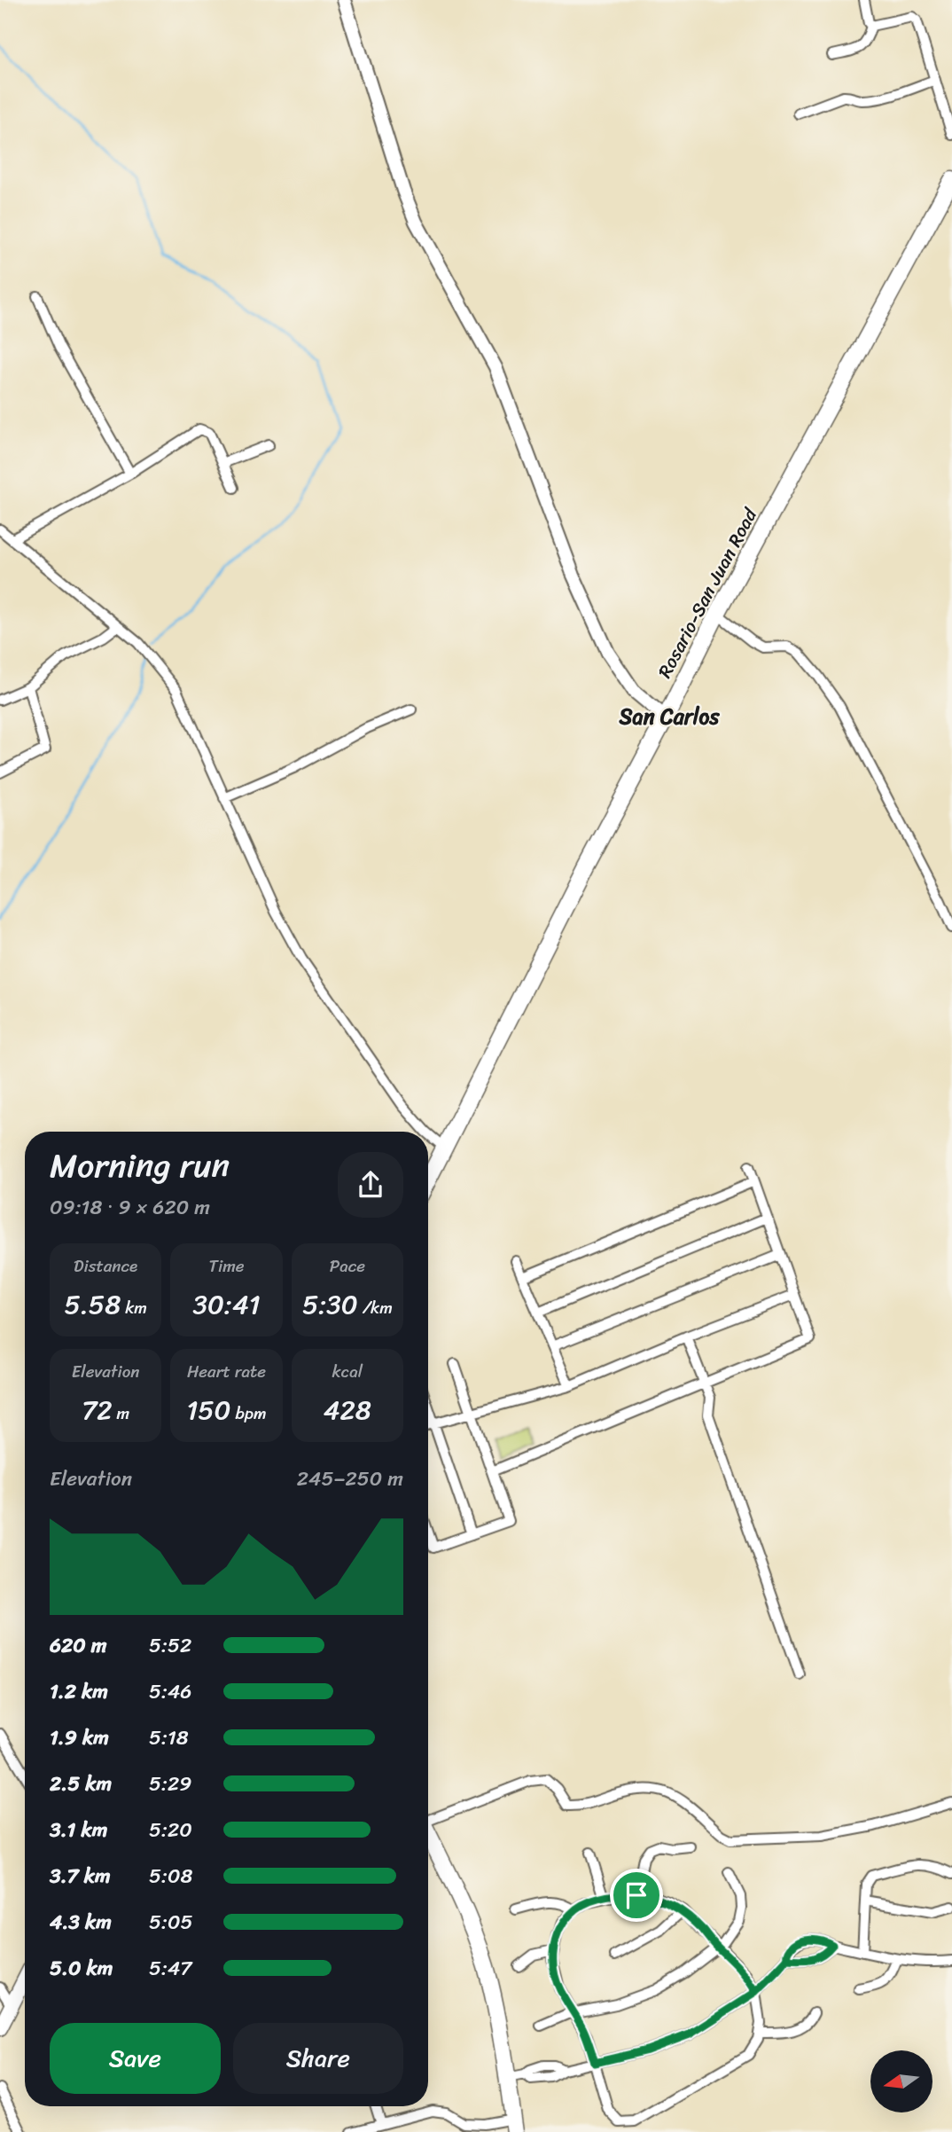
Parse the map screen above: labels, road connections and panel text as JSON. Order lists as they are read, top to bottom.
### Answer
{
  "streets": {
    "main road": ["Rosario-San Juan Road"]
  },
  "districts": ["San Carlos"],
  "north": "left",
  "page": {
    "heading": ["Morning run", "09:18 · 9 × 620 m"],
    "stats": [
      ["Distance", "5.58 km"],
      ["Time", "30:41"],
      ["Pace", "5:30 /km"],
      ["Elevation", "72 m"],
      ["Heart rate", "150 bpm"],
      ["kcal", "428"]
    ],
    "chart": ["Elevation", "245–250 m"],
    "list": [
      {
        "name": "620 m",
        "note": "5:52"
      },
      {
        "name": "1.2 km",
        "note": "5:46"
      },
      {
        "name": "1.9 km",
        "note": "5:18"
      },
      {
        "name": "2.5 km",
        "note": "5:29"
      },
      {
        "name": "3.1 km",
        "note": "5:20"
      },
      {
        "name": "3.7 km",
        "note": "5:08"
      },
      {
        "name": "4.3 km",
        "note": "5:05"
      },
      {
        "name": "5.0 km",
        "note": "5:47"
      }
    ],
    "buttons": ["Save", "Share"]
  }
}
